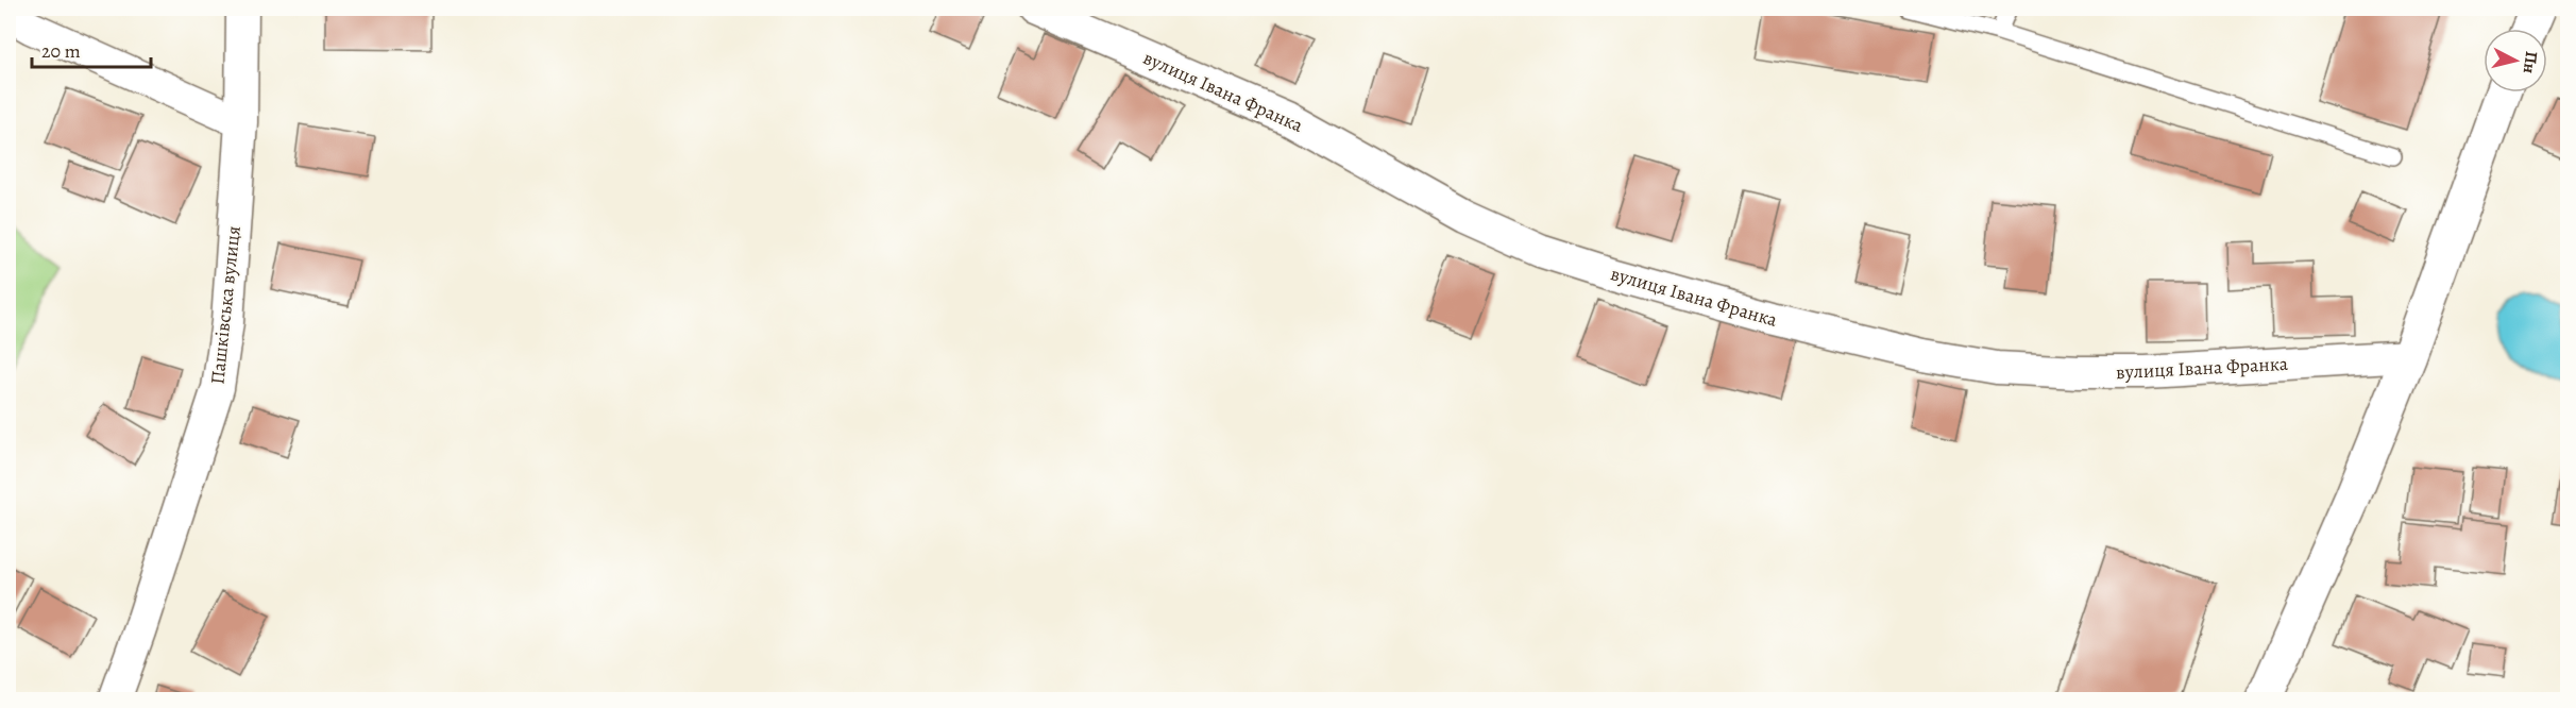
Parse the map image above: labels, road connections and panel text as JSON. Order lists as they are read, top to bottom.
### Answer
{
  "streets": {
    "street": ["вулиця Івана Франка", "Пашківська вулиця"]
  },
  "scale_bar": "20 m",
  "north": "right"
}
